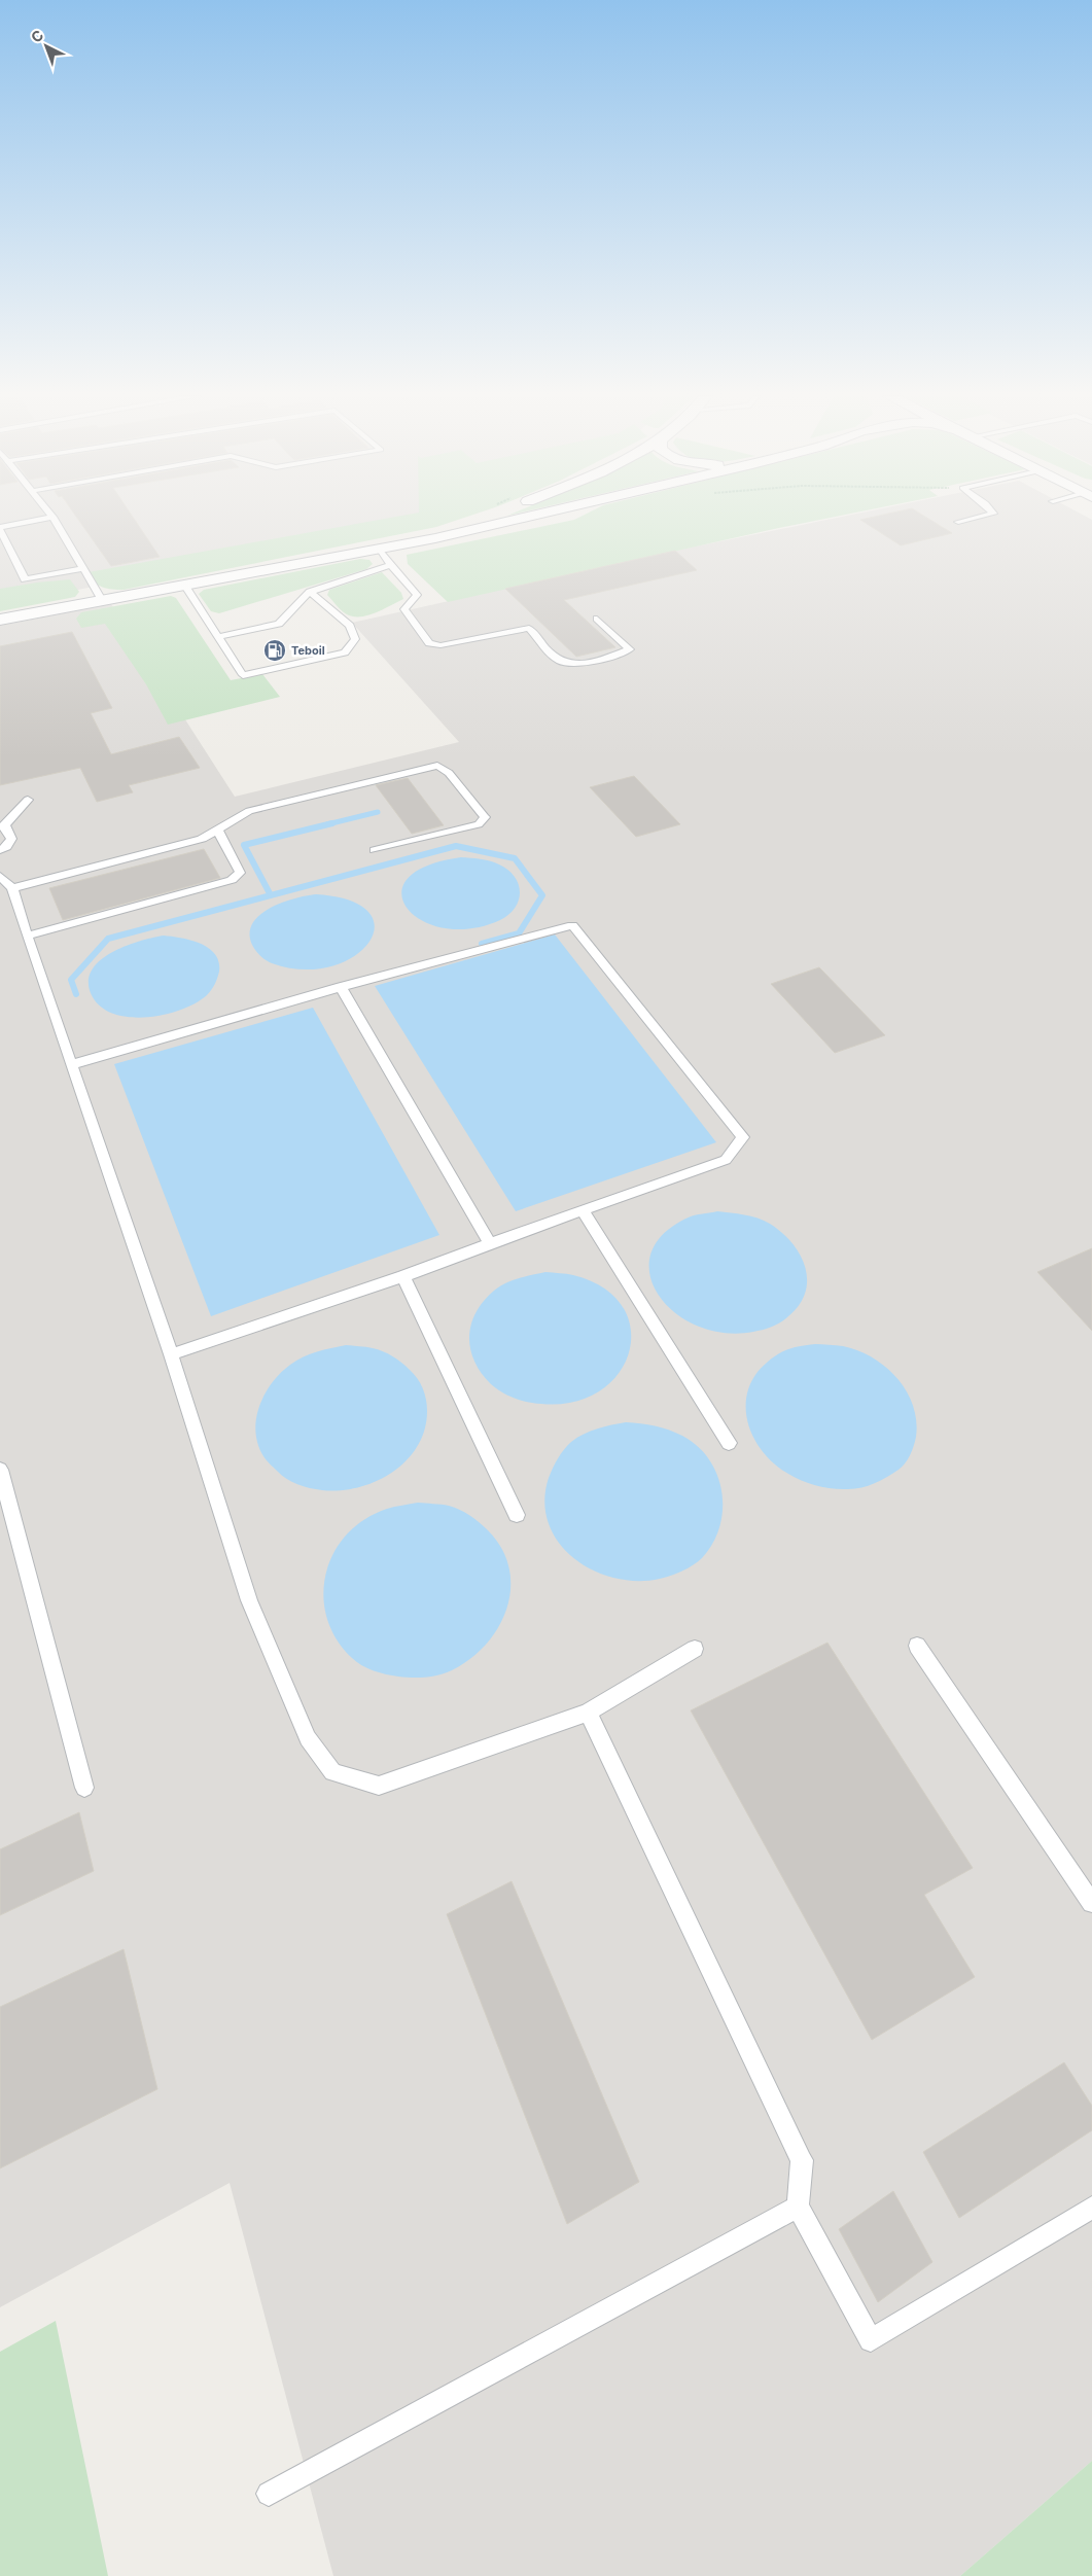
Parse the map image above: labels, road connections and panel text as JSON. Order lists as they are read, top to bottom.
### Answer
{
  "places": {
    "fuel station": ["Teboil"]
  },
  "north": "top left"
}
